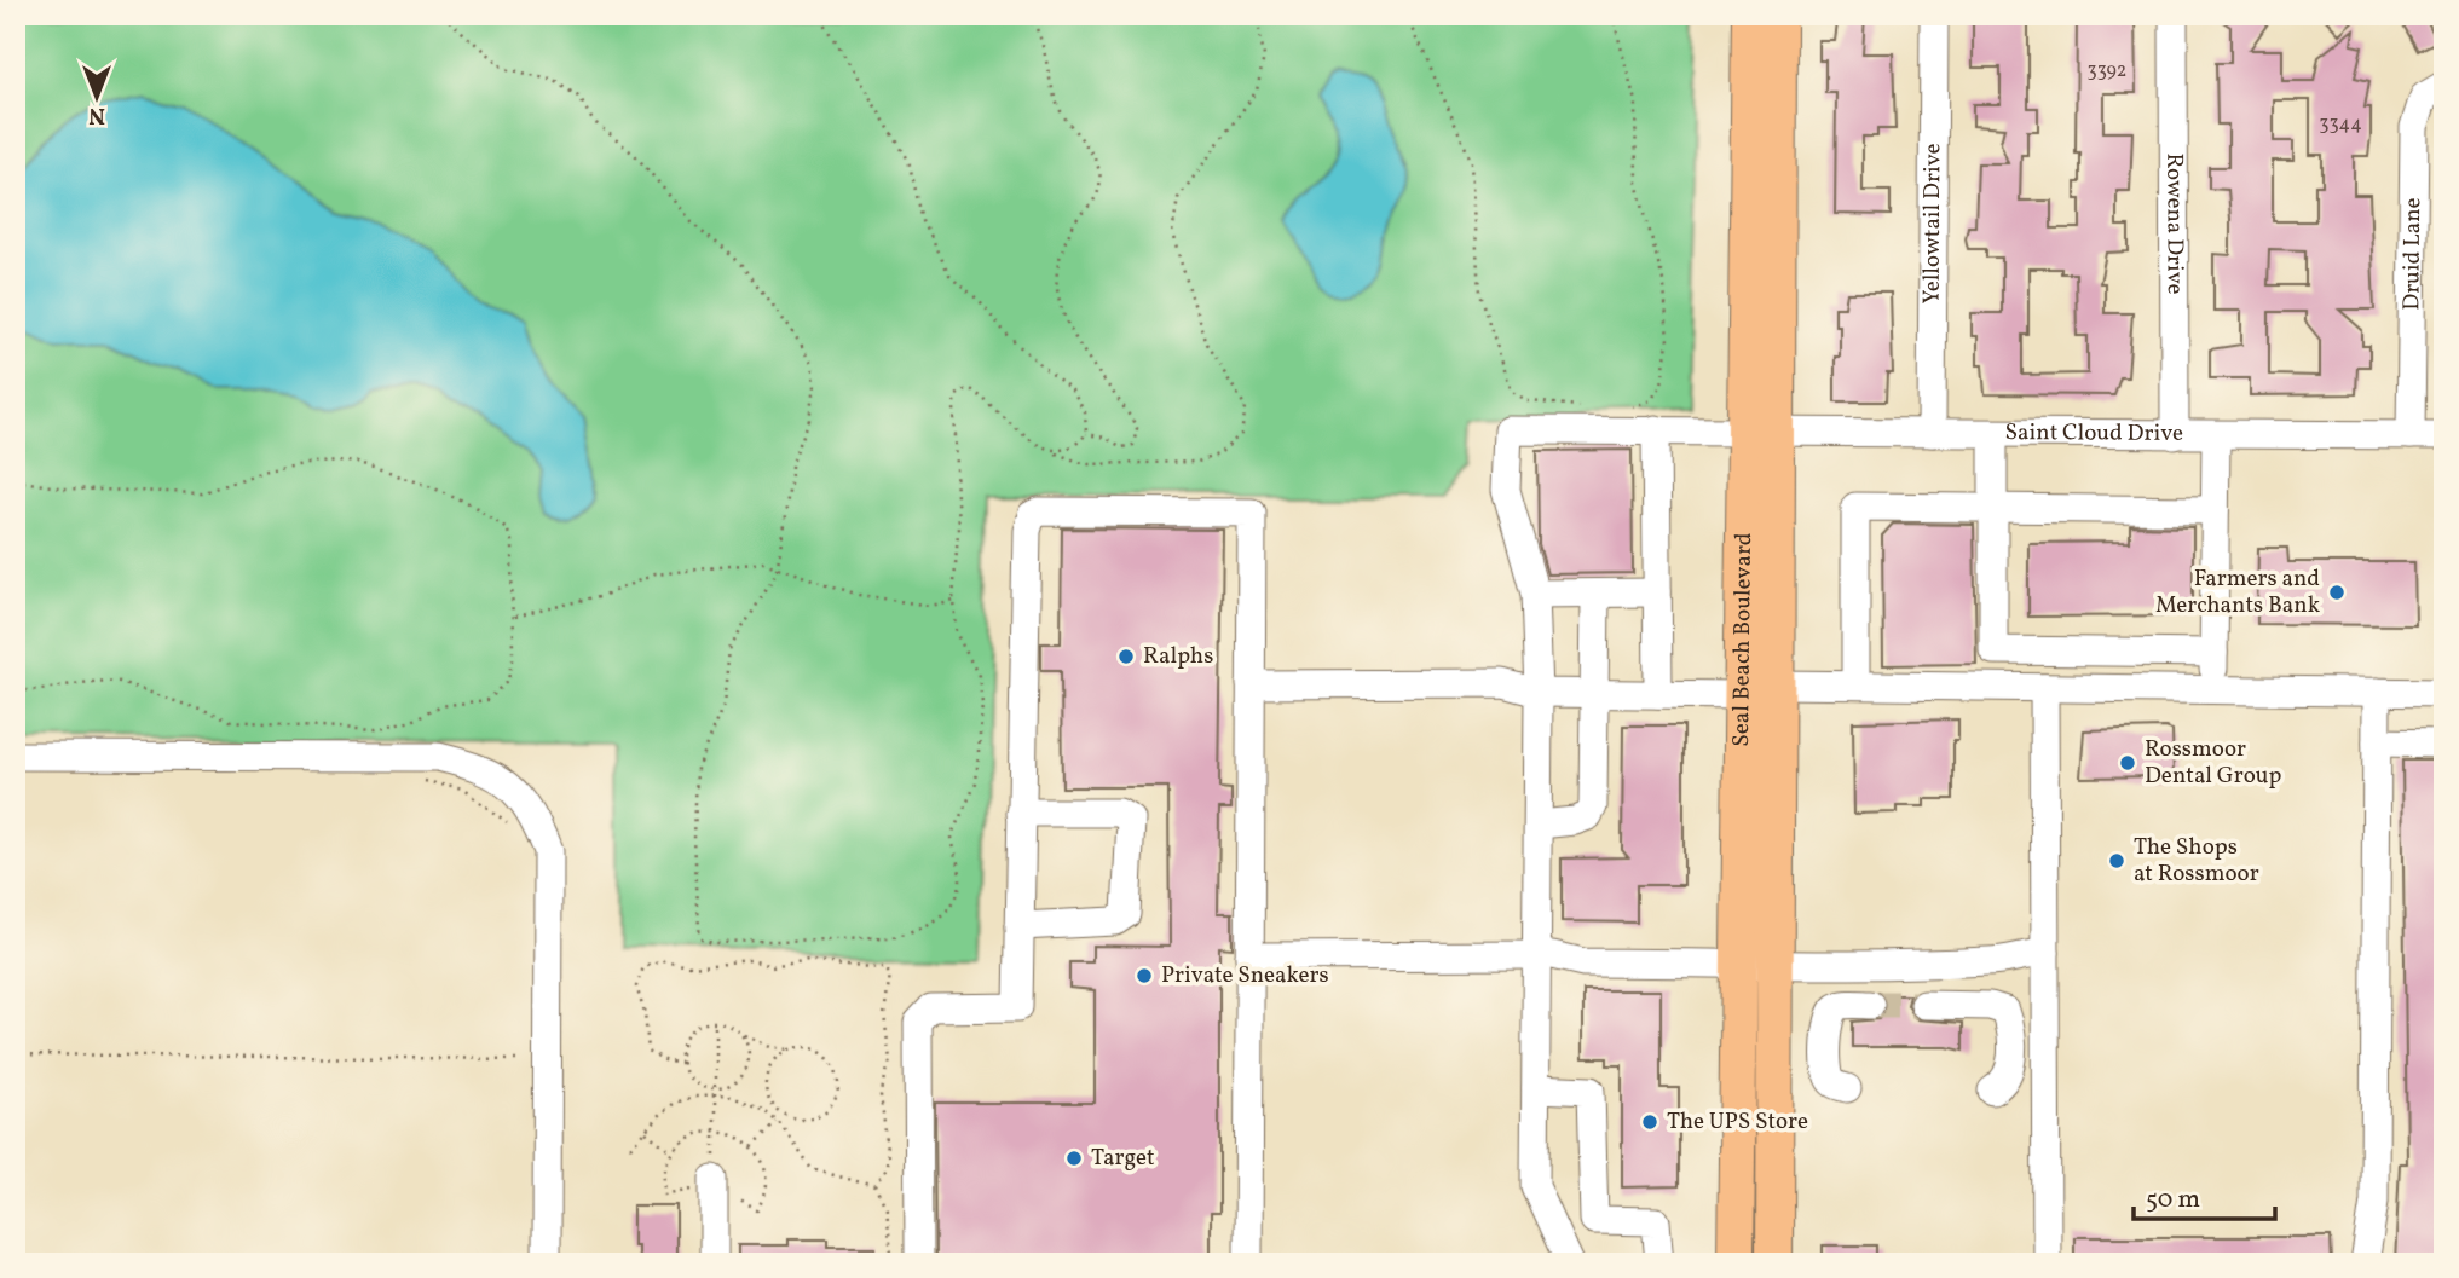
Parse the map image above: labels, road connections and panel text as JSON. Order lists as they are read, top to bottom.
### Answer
{
  "streets": {
    "main road": ["Seal Beach Boulevard"],
    "street": [
      "Yellowtail Drive",
      "Rowena Drive",
      "Druid Lane",
      "Saint Cloud Drive"
    ]
  },
  "crossings": [
    ["Yellowtail Drive", "Saint Cloud Drive"],
    ["Rowena Drive", "Saint Cloud Drive"],
    ["Druid Lane", "Saint Cloud Drive"],
    ["Saint Cloud Drive", "Seal Beach Boulevard"]
  ],
  "places": [
    "Farmers and Merchants Bank",
    "Ralphs",
    "Rossmoor Dental Group",
    "The Shops at Rossmoor",
    "Private Sneakers",
    "The UPS Store",
    "Target"
  ],
  "house_numbers": ["3392", "3344"],
  "scale_bar": "50 m",
  "north": "bottom"
}
